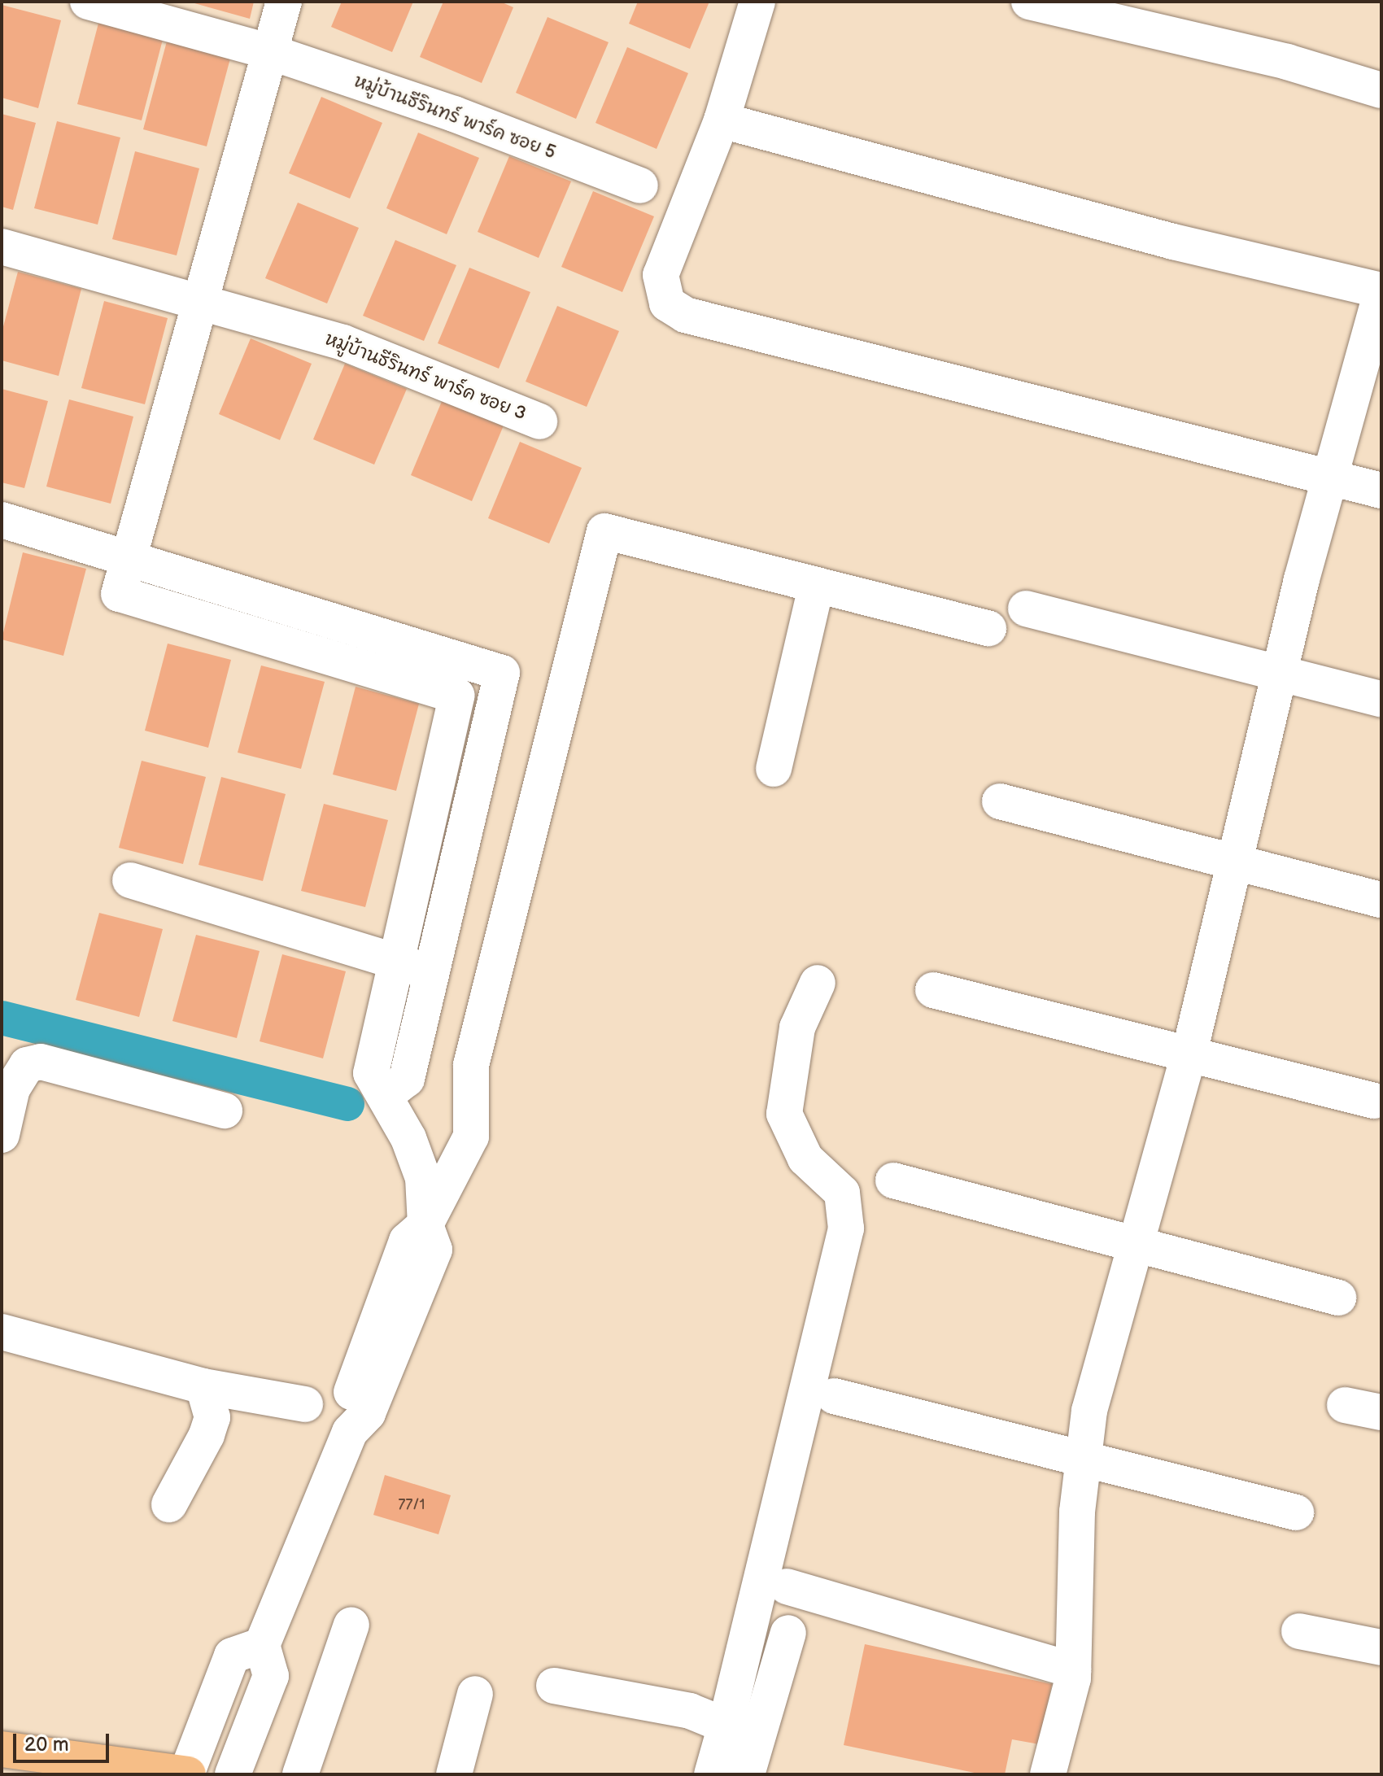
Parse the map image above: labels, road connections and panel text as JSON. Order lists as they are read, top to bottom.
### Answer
{
  "streets": {
    "street": ["หมู่บ้านธีรินทร์ พาร์ค ซอย 5", "หมู่บ้านธีรินทร์ พาร์ค ซอย 3"]
  },
  "house_numbers": ["77/1"],
  "scale_bar": "20 m"
}
